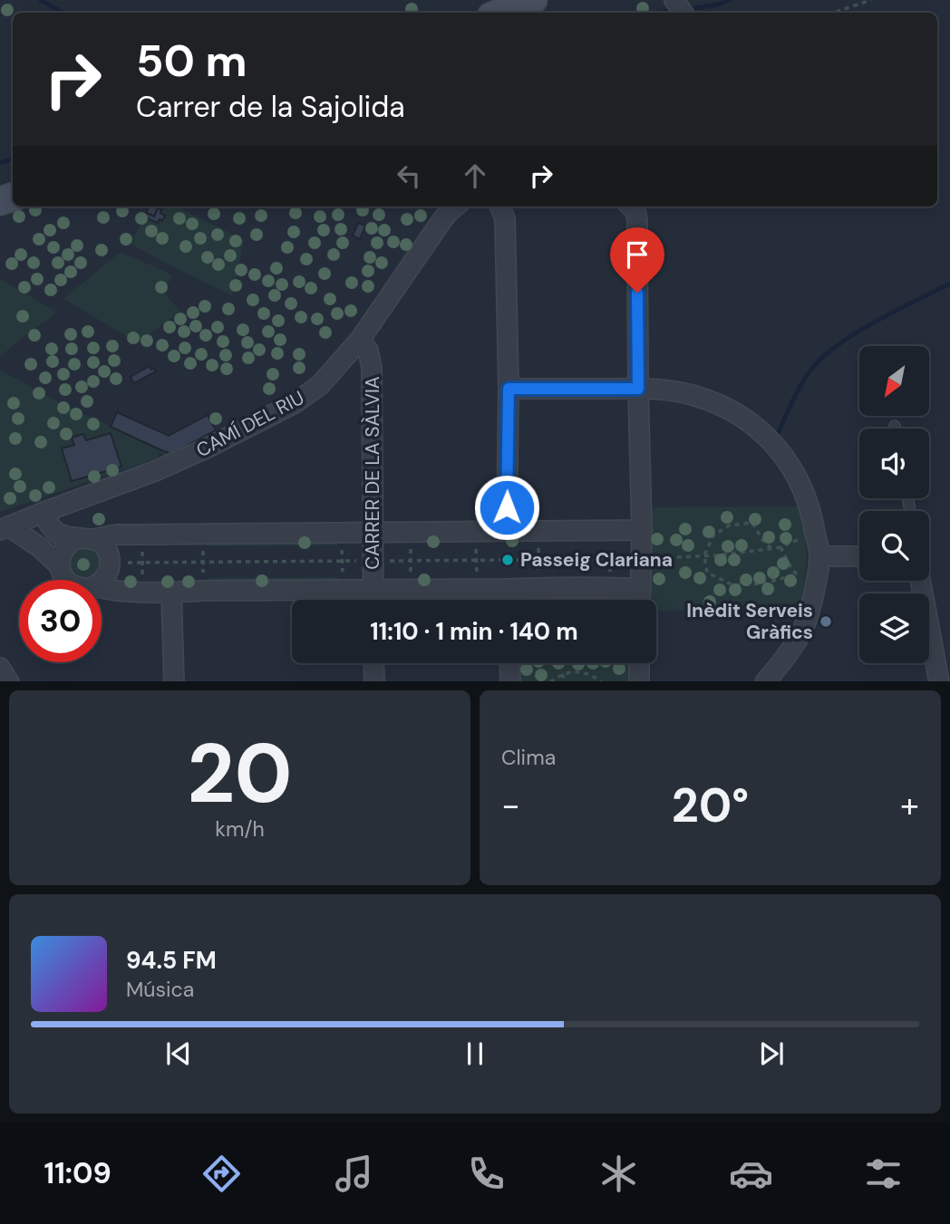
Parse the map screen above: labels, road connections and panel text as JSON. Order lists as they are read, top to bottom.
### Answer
{
  "streets": {
    "street": ["CAMÍ DEL RIU", "CARRER DE LA SÀLVIA"]
  },
  "crossings": [
    ["CAMÍ DEL RIU", "CARRER DE LA SÀLVIA"]
  ],
  "places": ["Passeig Clariana", "Inèdit Serveis Gràfics"],
  "north": "bottom left",
  "page": {
    "turn": ["50 m", "Carrer de la Sajolida"],
    "limit": "30",
    "trip": "11:10 · 1 min · 140 m",
    "tile": [
      ["20", "km/h"],
      "Clima"
    ],
    "heat": ["−", "20°", "+"],
    "song": ["94.5 FM", "Música"],
    "tabs": "11:09"
  }
}
